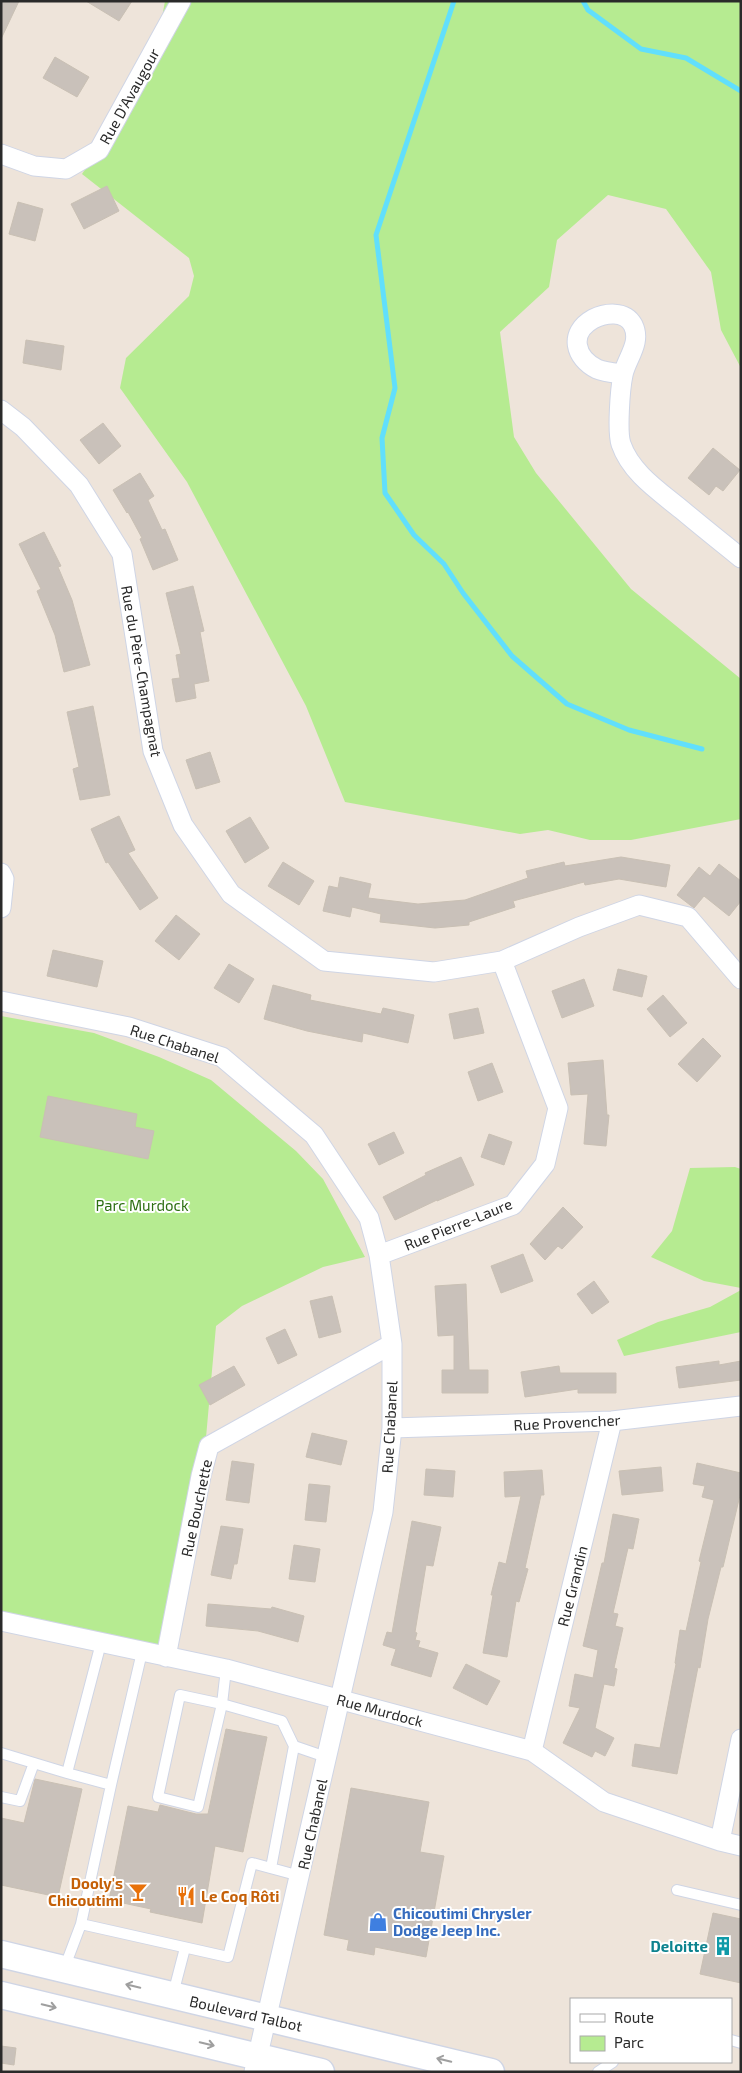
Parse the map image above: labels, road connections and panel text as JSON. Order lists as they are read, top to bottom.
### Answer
{
  "streets": {
    "main road": ["Boulevard Talbot"],
    "street": [
      "Rue D'Avaugour",
      "Rue du Père-Champagnat",
      "Rue Chabanel",
      "Rue Pierre-Laure",
      "Rue Provencher",
      "Rue Bouchette",
      "Rue Grandin",
      "Rue Murdock"
    ]
  },
  "crossings": [
    ["Rue du Père-Champagnat", "Rue Pierre-Laure"],
    ["Rue Chabanel", "Rue Pierre-Laure"],
    ["Rue Chabanel", "Rue Provencher"],
    ["Rue Chabanel", "Rue Bouchette"],
    ["Rue Chabanel", "Rue Murdock"],
    ["Rue Chabanel", "Boulevard Talbot"],
    ["Rue Provencher", "Rue Grandin"],
    ["Rue Bouchette", "Rue Murdock"],
    ["Rue Grandin", "Rue Murdock"]
  ],
  "parks": ["Parc Murdock"],
  "places": {
    "bar": ["Dooly's Chicoutimi"],
    "restaurant": ["Le Coq Rôti"],
    "shop": ["Chicoutimi Chrysler Dodge Jeep Inc."],
    "building": ["Deloitte"]
  },
  "legend": ["Route", "Parc"]
}
